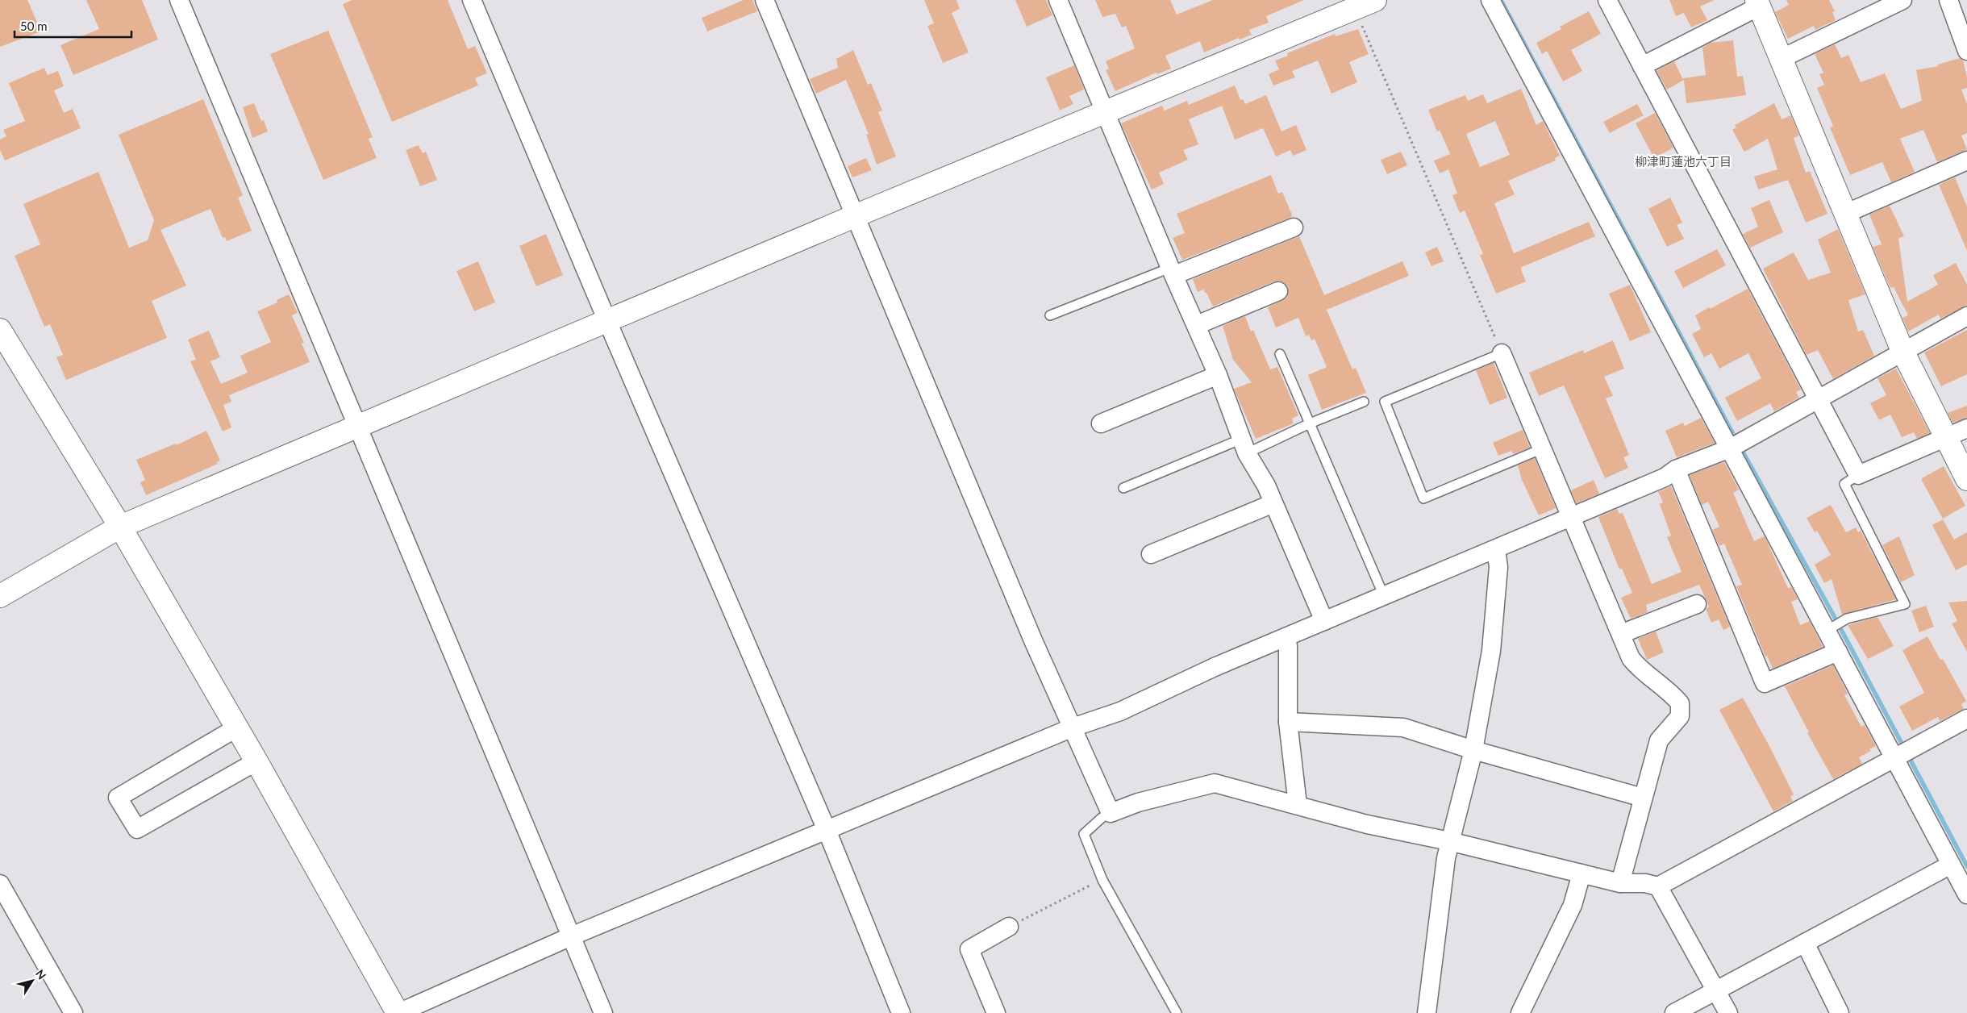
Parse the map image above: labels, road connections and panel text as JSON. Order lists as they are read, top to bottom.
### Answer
{
  "districts": ["柳津町蓮池六丁目"],
  "scale_bar": "50 m",
  "north": "top right"
}
